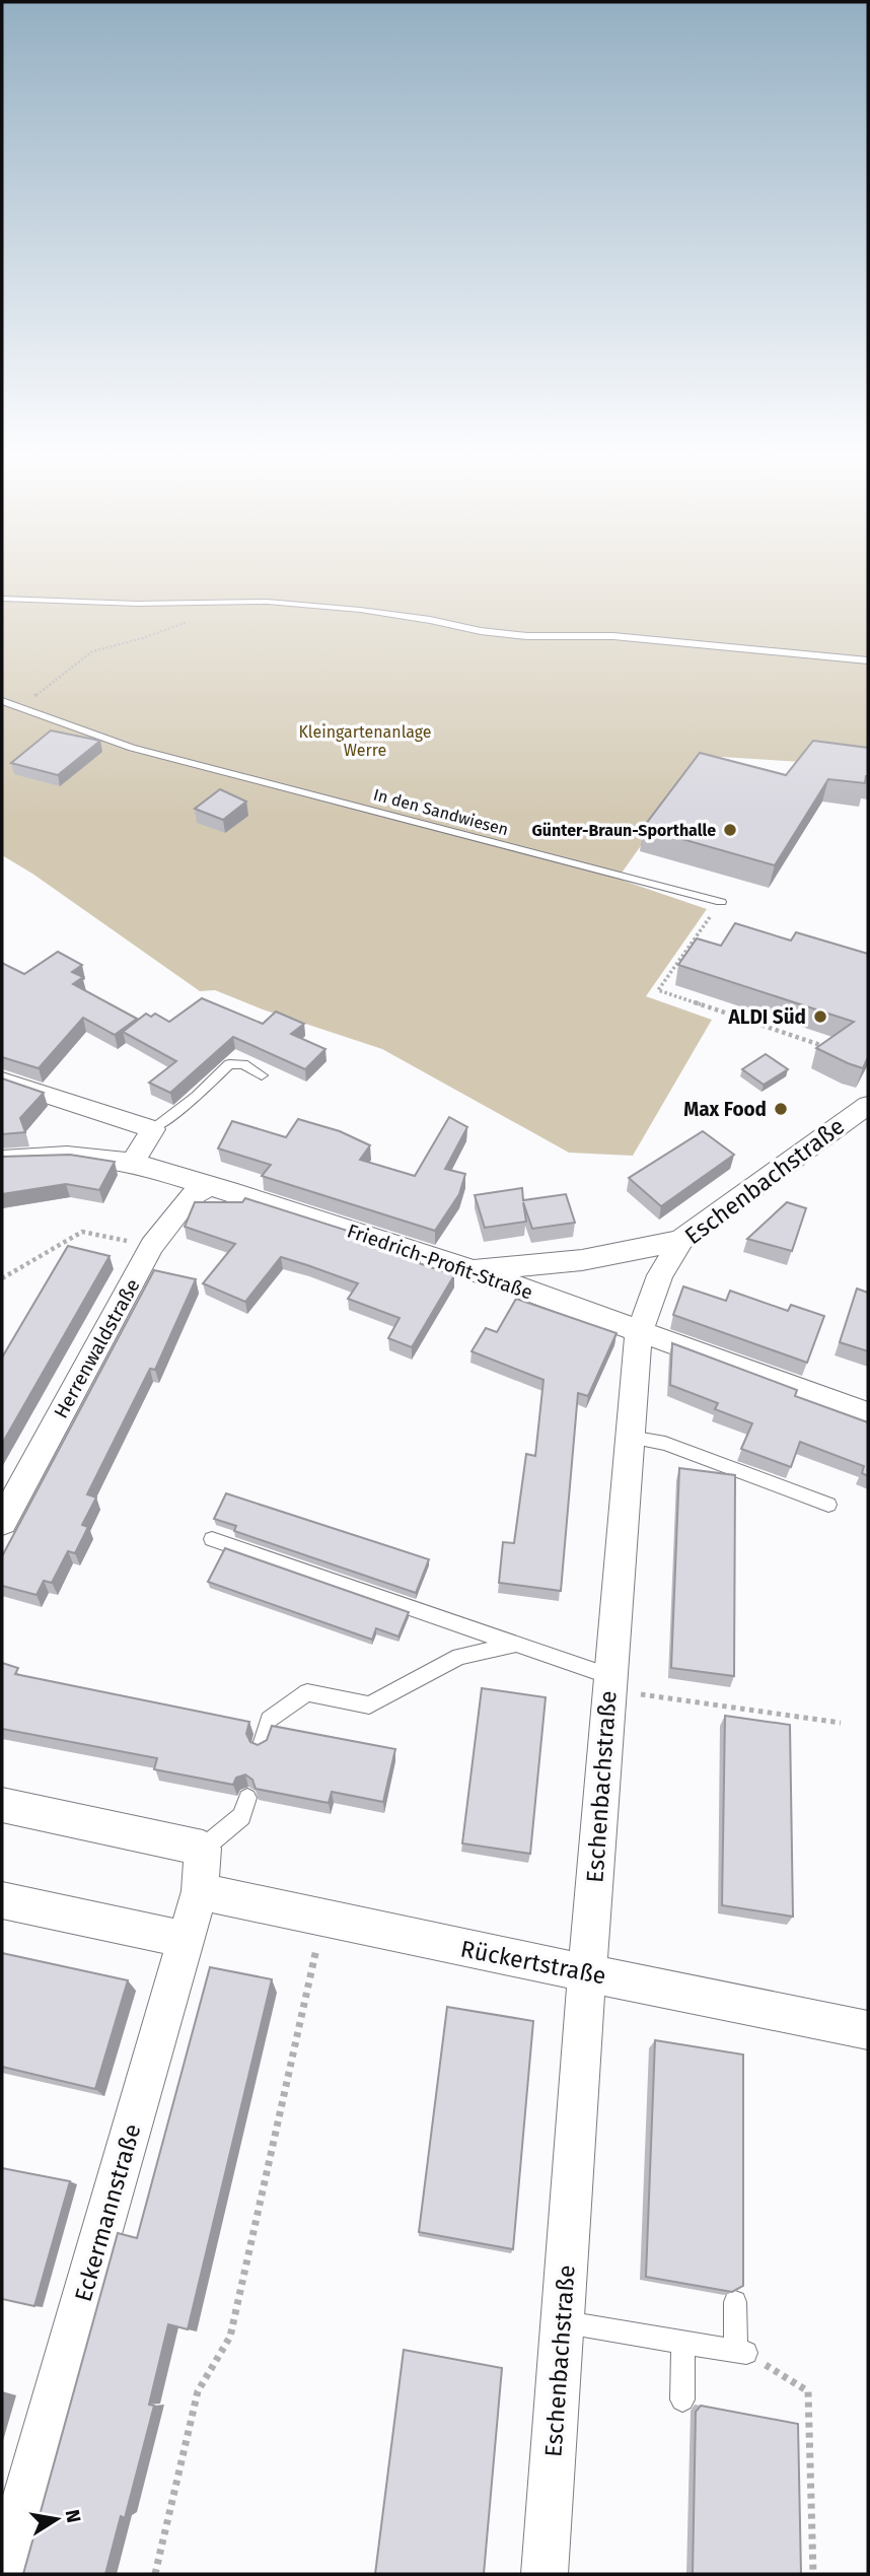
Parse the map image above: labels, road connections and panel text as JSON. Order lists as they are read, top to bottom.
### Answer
{
  "streets": {
    "street": [
      "Eschenbachstraße",
      "Friedrich-Profit-Straße",
      "Herrenwaldstraße",
      "Rückertstraße",
      "Eckermannstraße"
    ],
    "lane": ["In den Sandwiesen"]
  },
  "crossings": [
    ["Eschenbachstraße", "Friedrich-Profit-Straße"],
    ["Eschenbachstraße", "Rückertstraße"],
    ["Friedrich-Profit-Straße", "Herrenwaldstraße"],
    ["Rückertstraße", "Eckermannstraße"]
  ],
  "parks": ["Kleingartenanlage Werre"],
  "places": ["Günter-Braun-Sporthalle", "ALDI Süd", "Max Food"],
  "north": "right"
}
